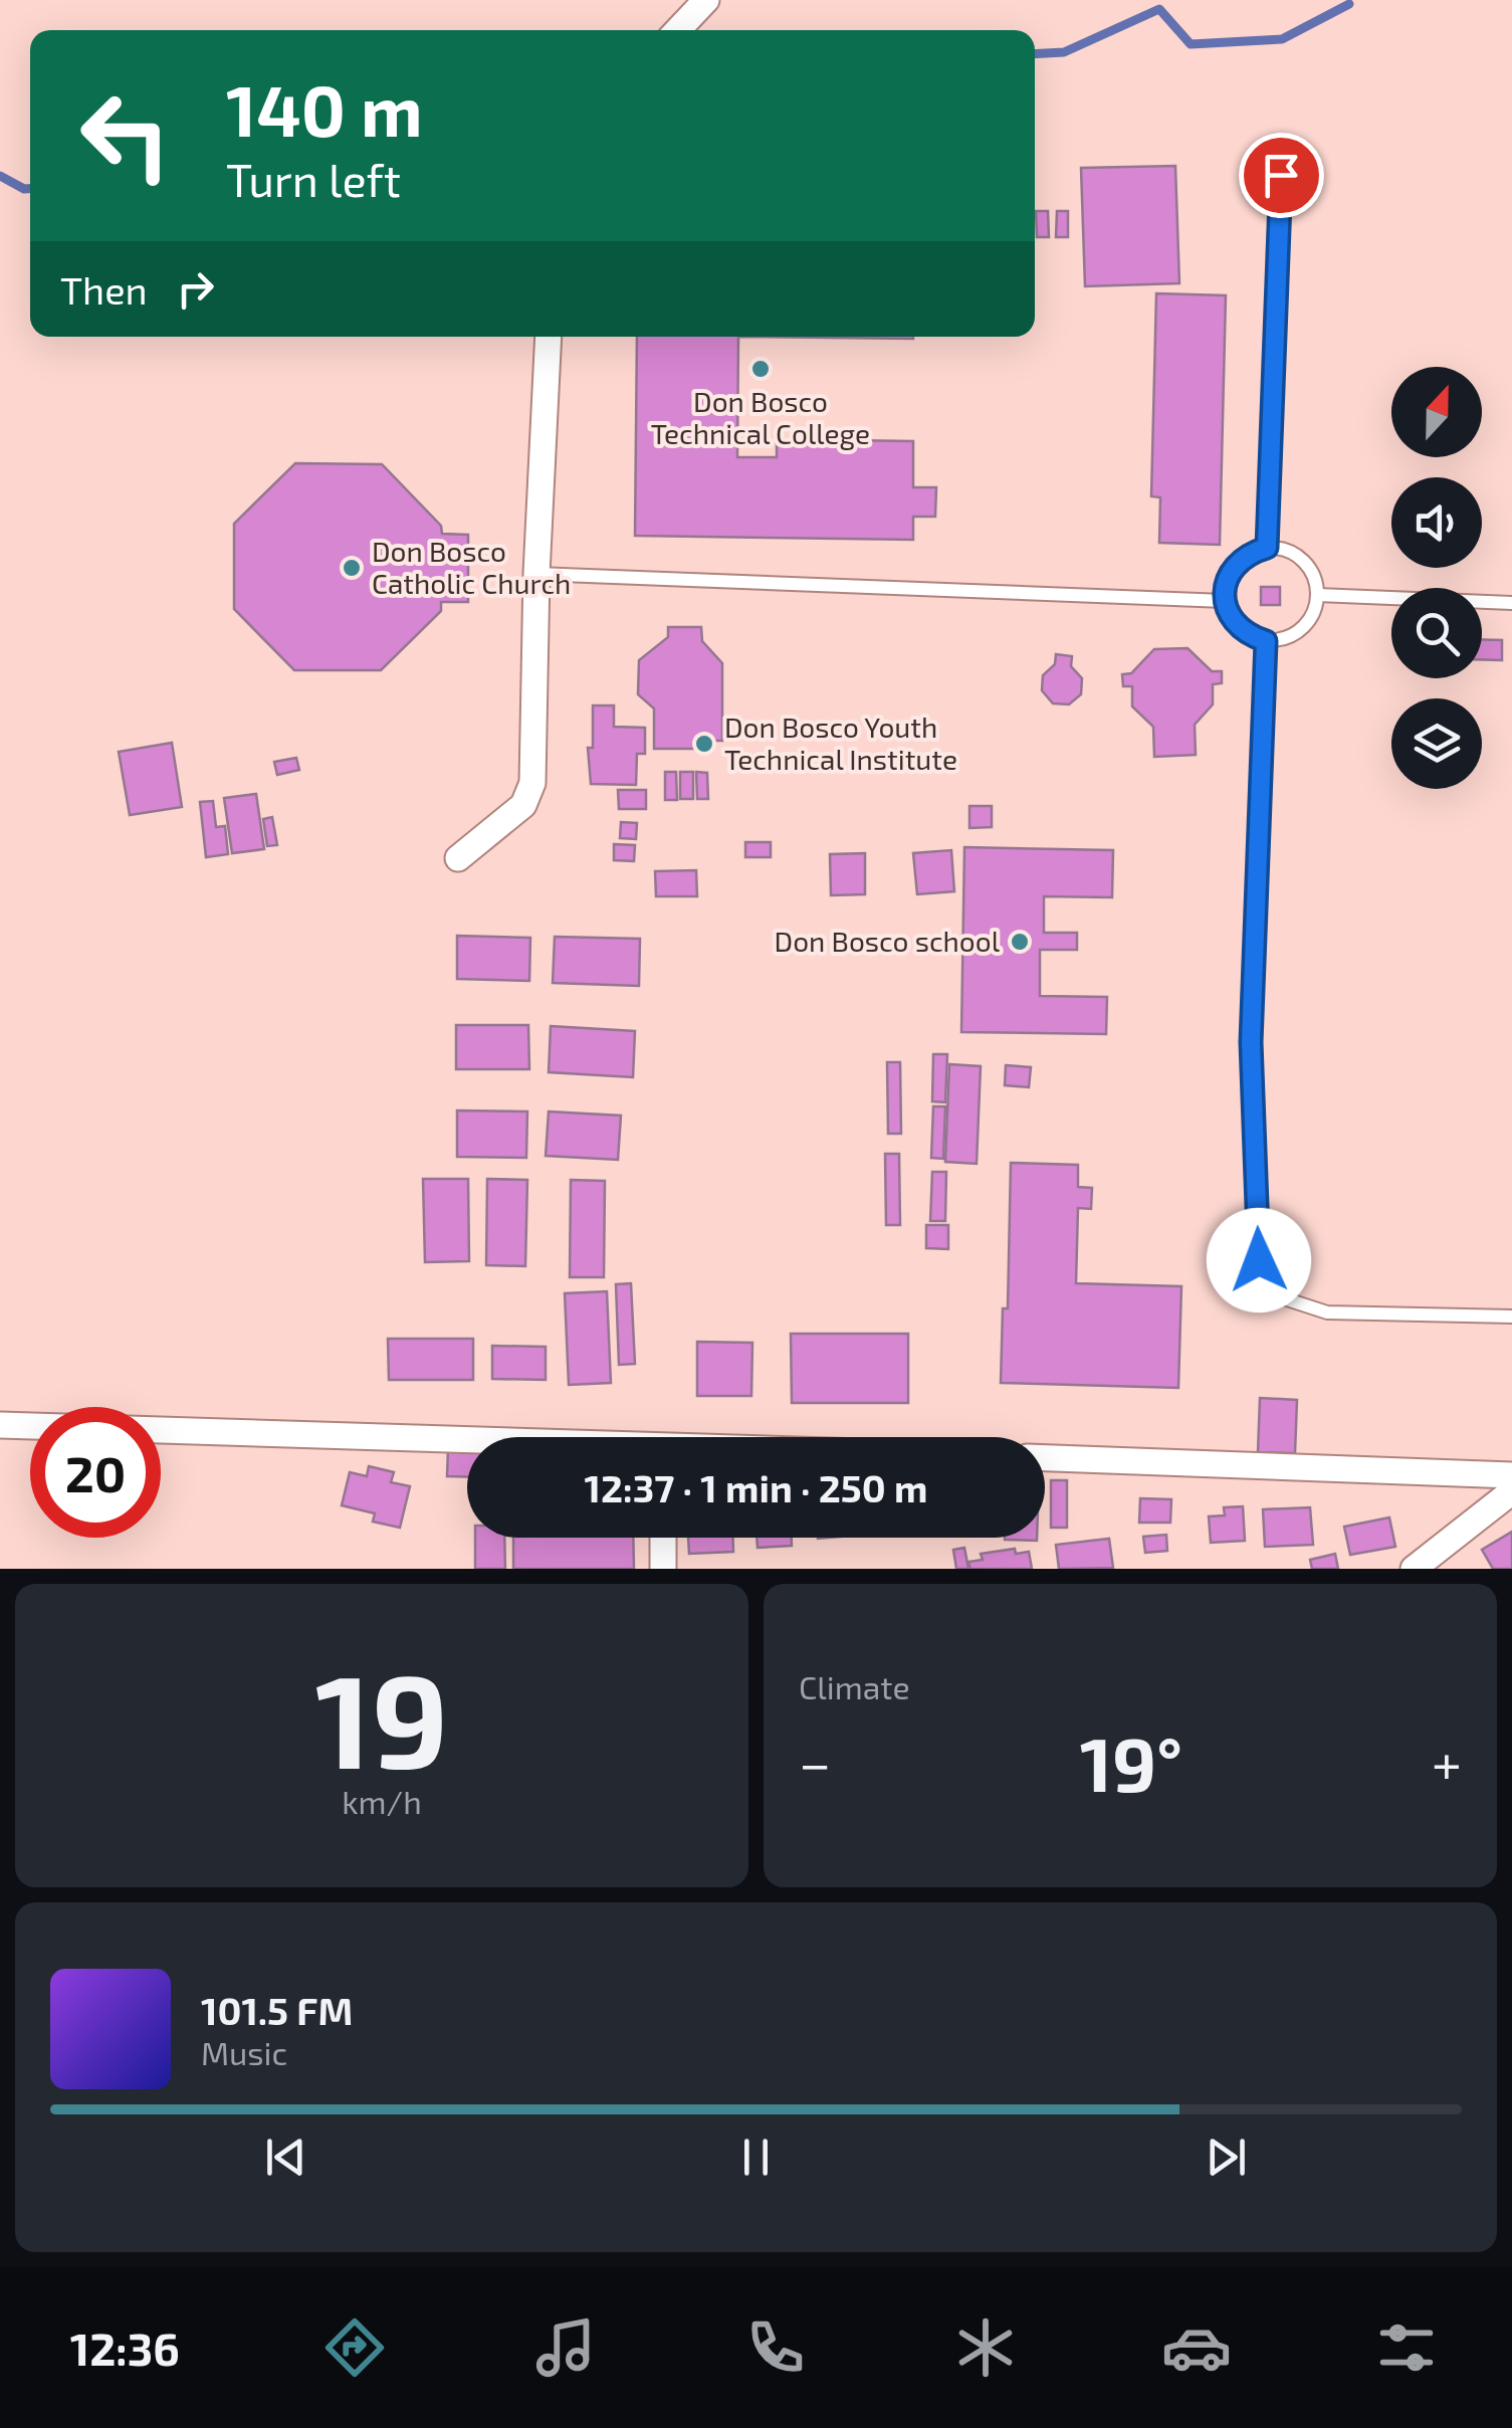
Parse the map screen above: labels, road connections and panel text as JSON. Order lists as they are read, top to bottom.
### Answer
{
  "places": [
    "Don Bosco Technical College",
    "Don Bosco Catholic Church",
    "Don Bosco Youth Technical Institute",
    "Don Bosco school"
  ],
  "north": "top",
  "page": {
    "turn": ["140 m", "Turn left"],
    "then": "Then",
    "limit": "20",
    "trip": "12:37 · 1 min · 250 m",
    "tile": [
      ["19", "km/h"],
      "Climate"
    ],
    "heat": ["−", "19°", "+"],
    "song": ["101.5 FM", "Music"],
    "tabs": "12:36"
  }
}
